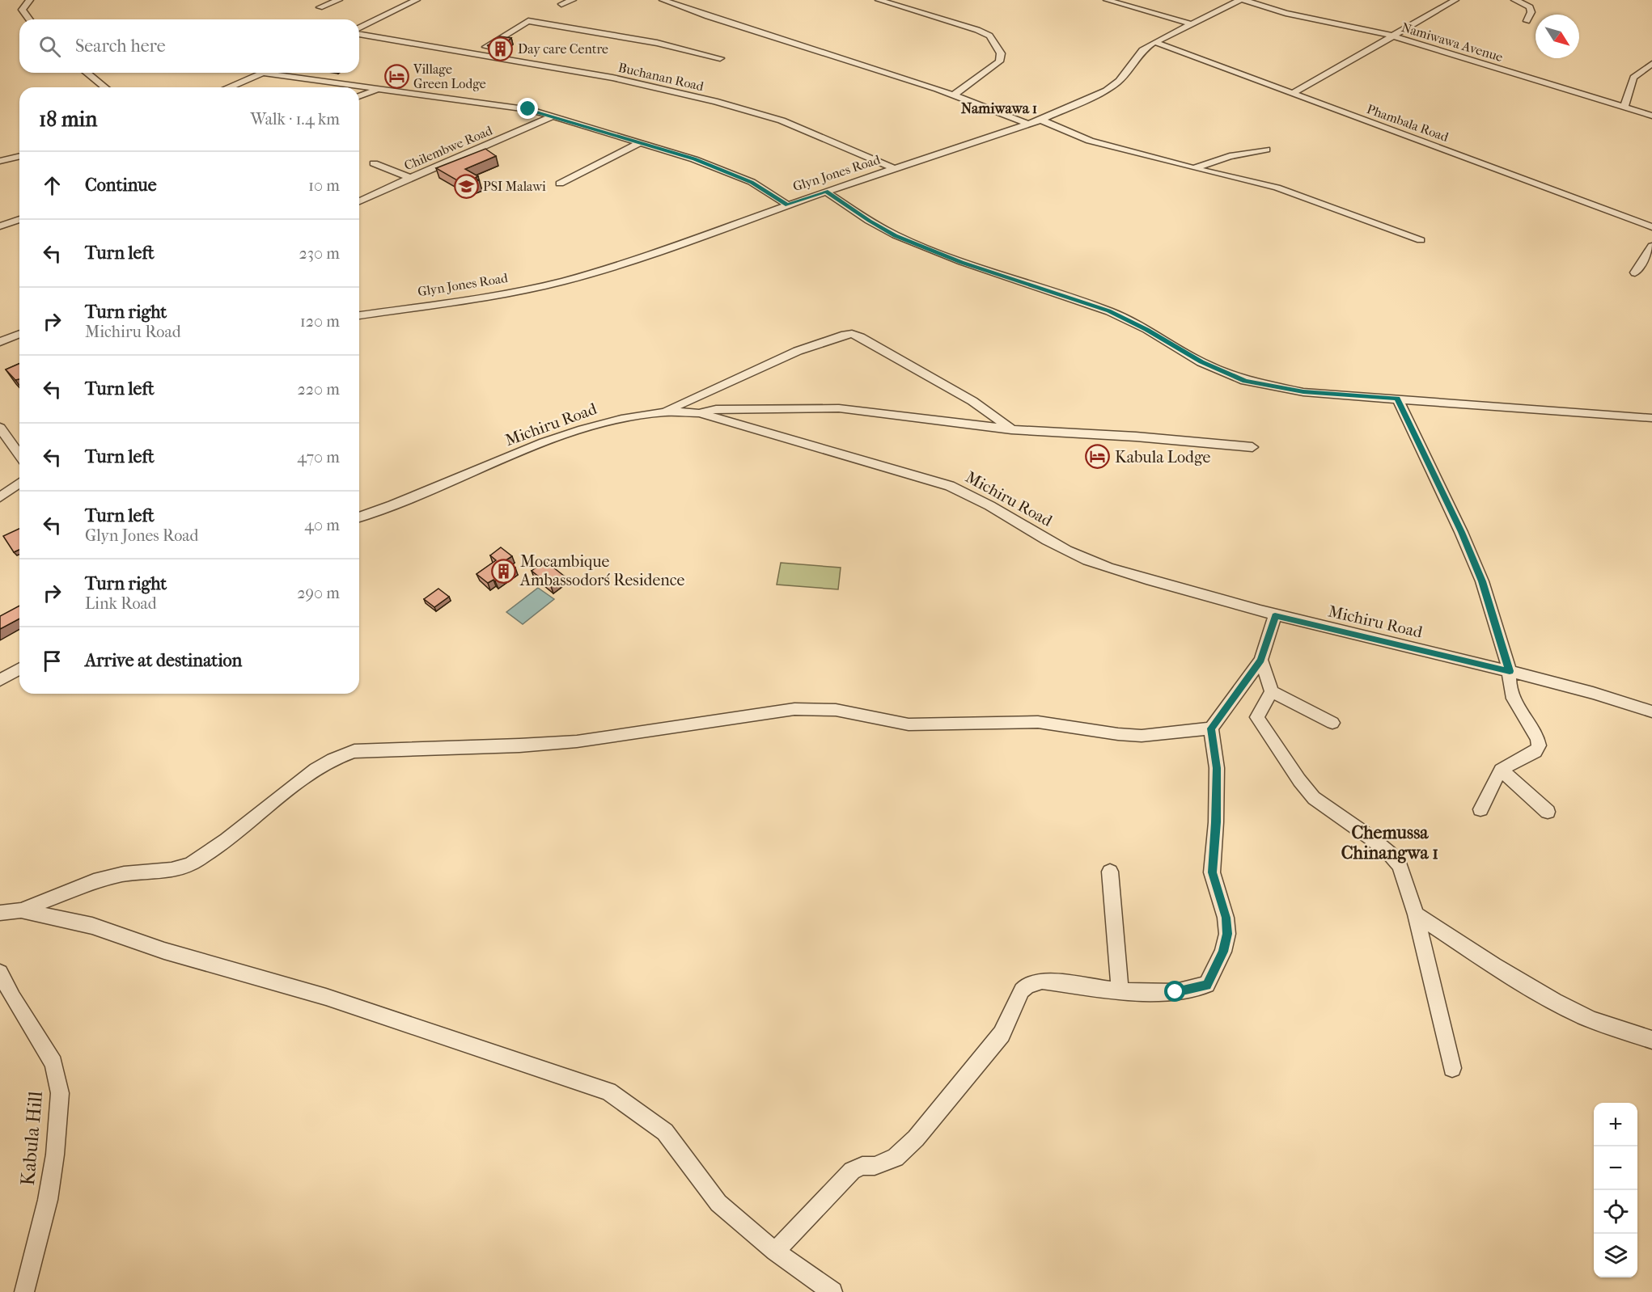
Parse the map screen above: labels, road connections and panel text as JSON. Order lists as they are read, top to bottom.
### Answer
{
  "streets": {
    "street": [
      "Namiwawa Avenue",
      "Buchanan Road",
      "Phambala Road",
      "Chilembwe Road",
      "Glyn Jones Road",
      "Michiru Road",
      "Kabula Hill"
    ]
  },
  "crossings": [
    ["Namiwawa Avenue", "Glyn Jones Road"],
    ["Buchanan Road", "Glyn Jones Road"],
    ["Phambala Road", "Glyn Jones Road"]
  ],
  "districts": ["Namiwawa 1", "Chemussa Chinangwa 1"],
  "places": {
    "building": ["Day care Centre", "Mocambique Ambassodorś Residence"],
    "hotel": ["Village Green Lodge", "Kabula Lodge"],
    "school or university": ["PSI Malawi"]
  },
  "north": "bottom right",
  "page": {
    "search": "Search here",
    "heading": ["18 min", "Walk · 1.4 km"],
    "list": [
      ["Continue", "10 m"],
      ["Turn left", "230 m"],
      ["Turn right", "Michiru Road", "120 m"],
      ["Turn left", "220 m"],
      ["Turn left", "470 m"],
      ["Turn left", "Glyn Jones Road", "40 m"],
      ["Turn right", "Link Road", "290 m"],
      "Arrive at destination"
    ],
    "map_buttons": ["+", "−"]
  }
}
